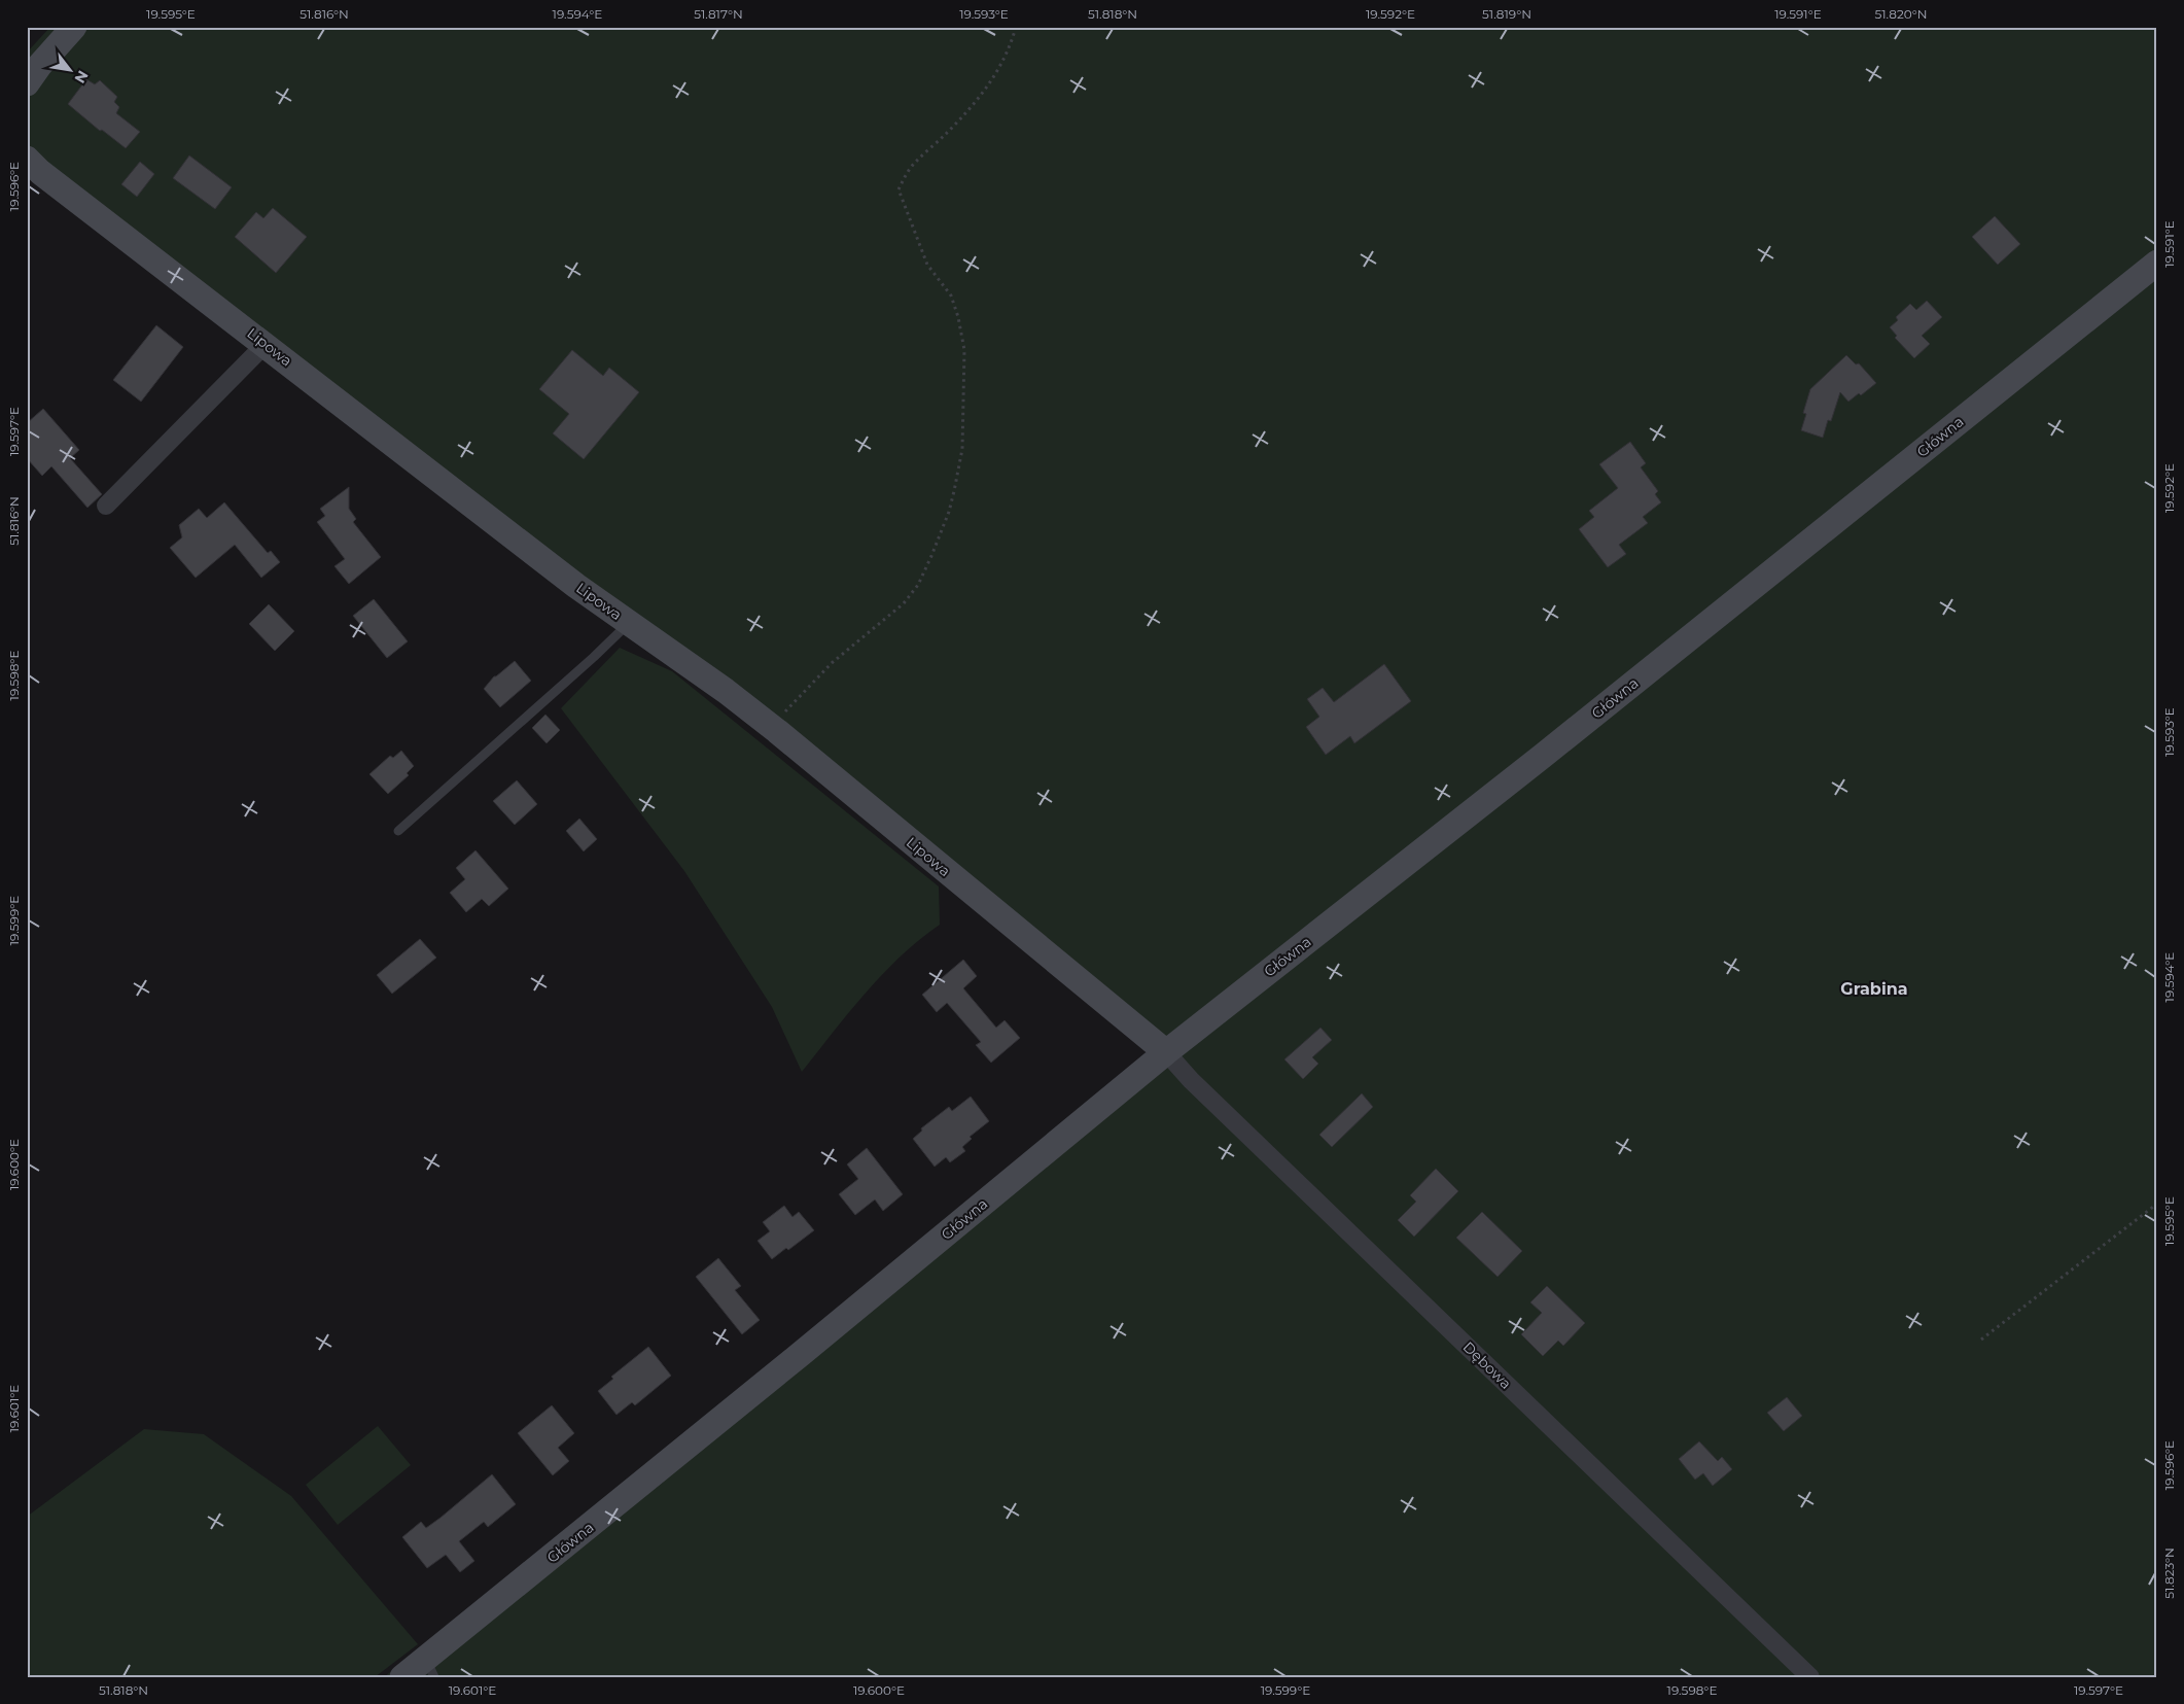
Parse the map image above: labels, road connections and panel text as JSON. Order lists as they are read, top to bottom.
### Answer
{
  "streets": {
    "street": ["Lipowa", "Główna", "Dębowa"]
  },
  "crossings": [
    ["Lipowa", "Główna"],
    ["Lipowa", "Dębowa"],
    ["Główna", "Dębowa"]
  ],
  "districts": ["Grabina"],
  "north": "bottom right",
  "coordinates": [
    "19.595°E",
    "51.816°N",
    "19.594°E",
    "51.817°N",
    "19.593°E",
    "51.818°N",
    "19.592°E",
    "51.819°N",
    "19.591°E",
    "51.820°N",
    "19.596°E",
    "19.597°E",
    "19.598°E",
    "19.599°E",
    "19.600°E",
    "19.601°E",
    "51.823°N"
  ]
}
